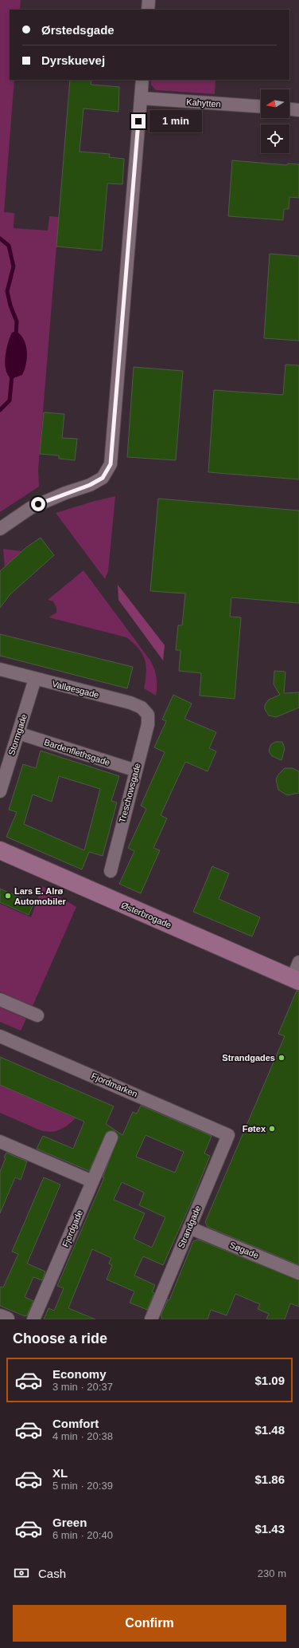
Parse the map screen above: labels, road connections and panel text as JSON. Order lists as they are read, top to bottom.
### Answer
{
  "streets": {
    "main road": ["Østerbrogade"],
    "street": [
      "Kahytten",
      "Valløesgade",
      "Stormgade",
      "Bardenflethsgade",
      "Treschowsgade",
      "Fjordmarken",
      "Strandgade",
      "Fjordgade",
      "Søgade"
    ]
  },
  "crossings": [
    ["Valløesgade", "Stormgade"],
    ["Valløesgade", "Treschowsgade"],
    ["Stormgade", "Bardenflethsgade"],
    ["Bardenflethsgade", "Treschowsgade"],
    ["Fjordmarken", "Strandgade"],
    ["Strandgade", "Søgade"]
  ],
  "places": ["Lars E. Alrø Automobiler", "Strandgades", "Føtex"],
  "north": "left",
  "page": {
    "banner": ["Ørstedsgade", "Dyrskuevej"],
    "bubble": "1 min",
    "heading": "Choose a ride",
    "list": [
      {
        "name": "Economy",
        "note": "3 min · 20:37",
        "value": "$1.09"
      },
      {
        "name": "Comfort",
        "note": "4 min · 20:38",
        "value": "$1.48"
      },
      {
        "name": "XL",
        "note": "5 min · 20:39",
        "value": "$1.86"
      },
      {
        "name": "Green",
        "note": "6 min · 20:40",
        "value": "$1.43"
      }
    ],
    "pay": ["Cash", "230 m"],
    "buttons": "Confirm"
  }
}
